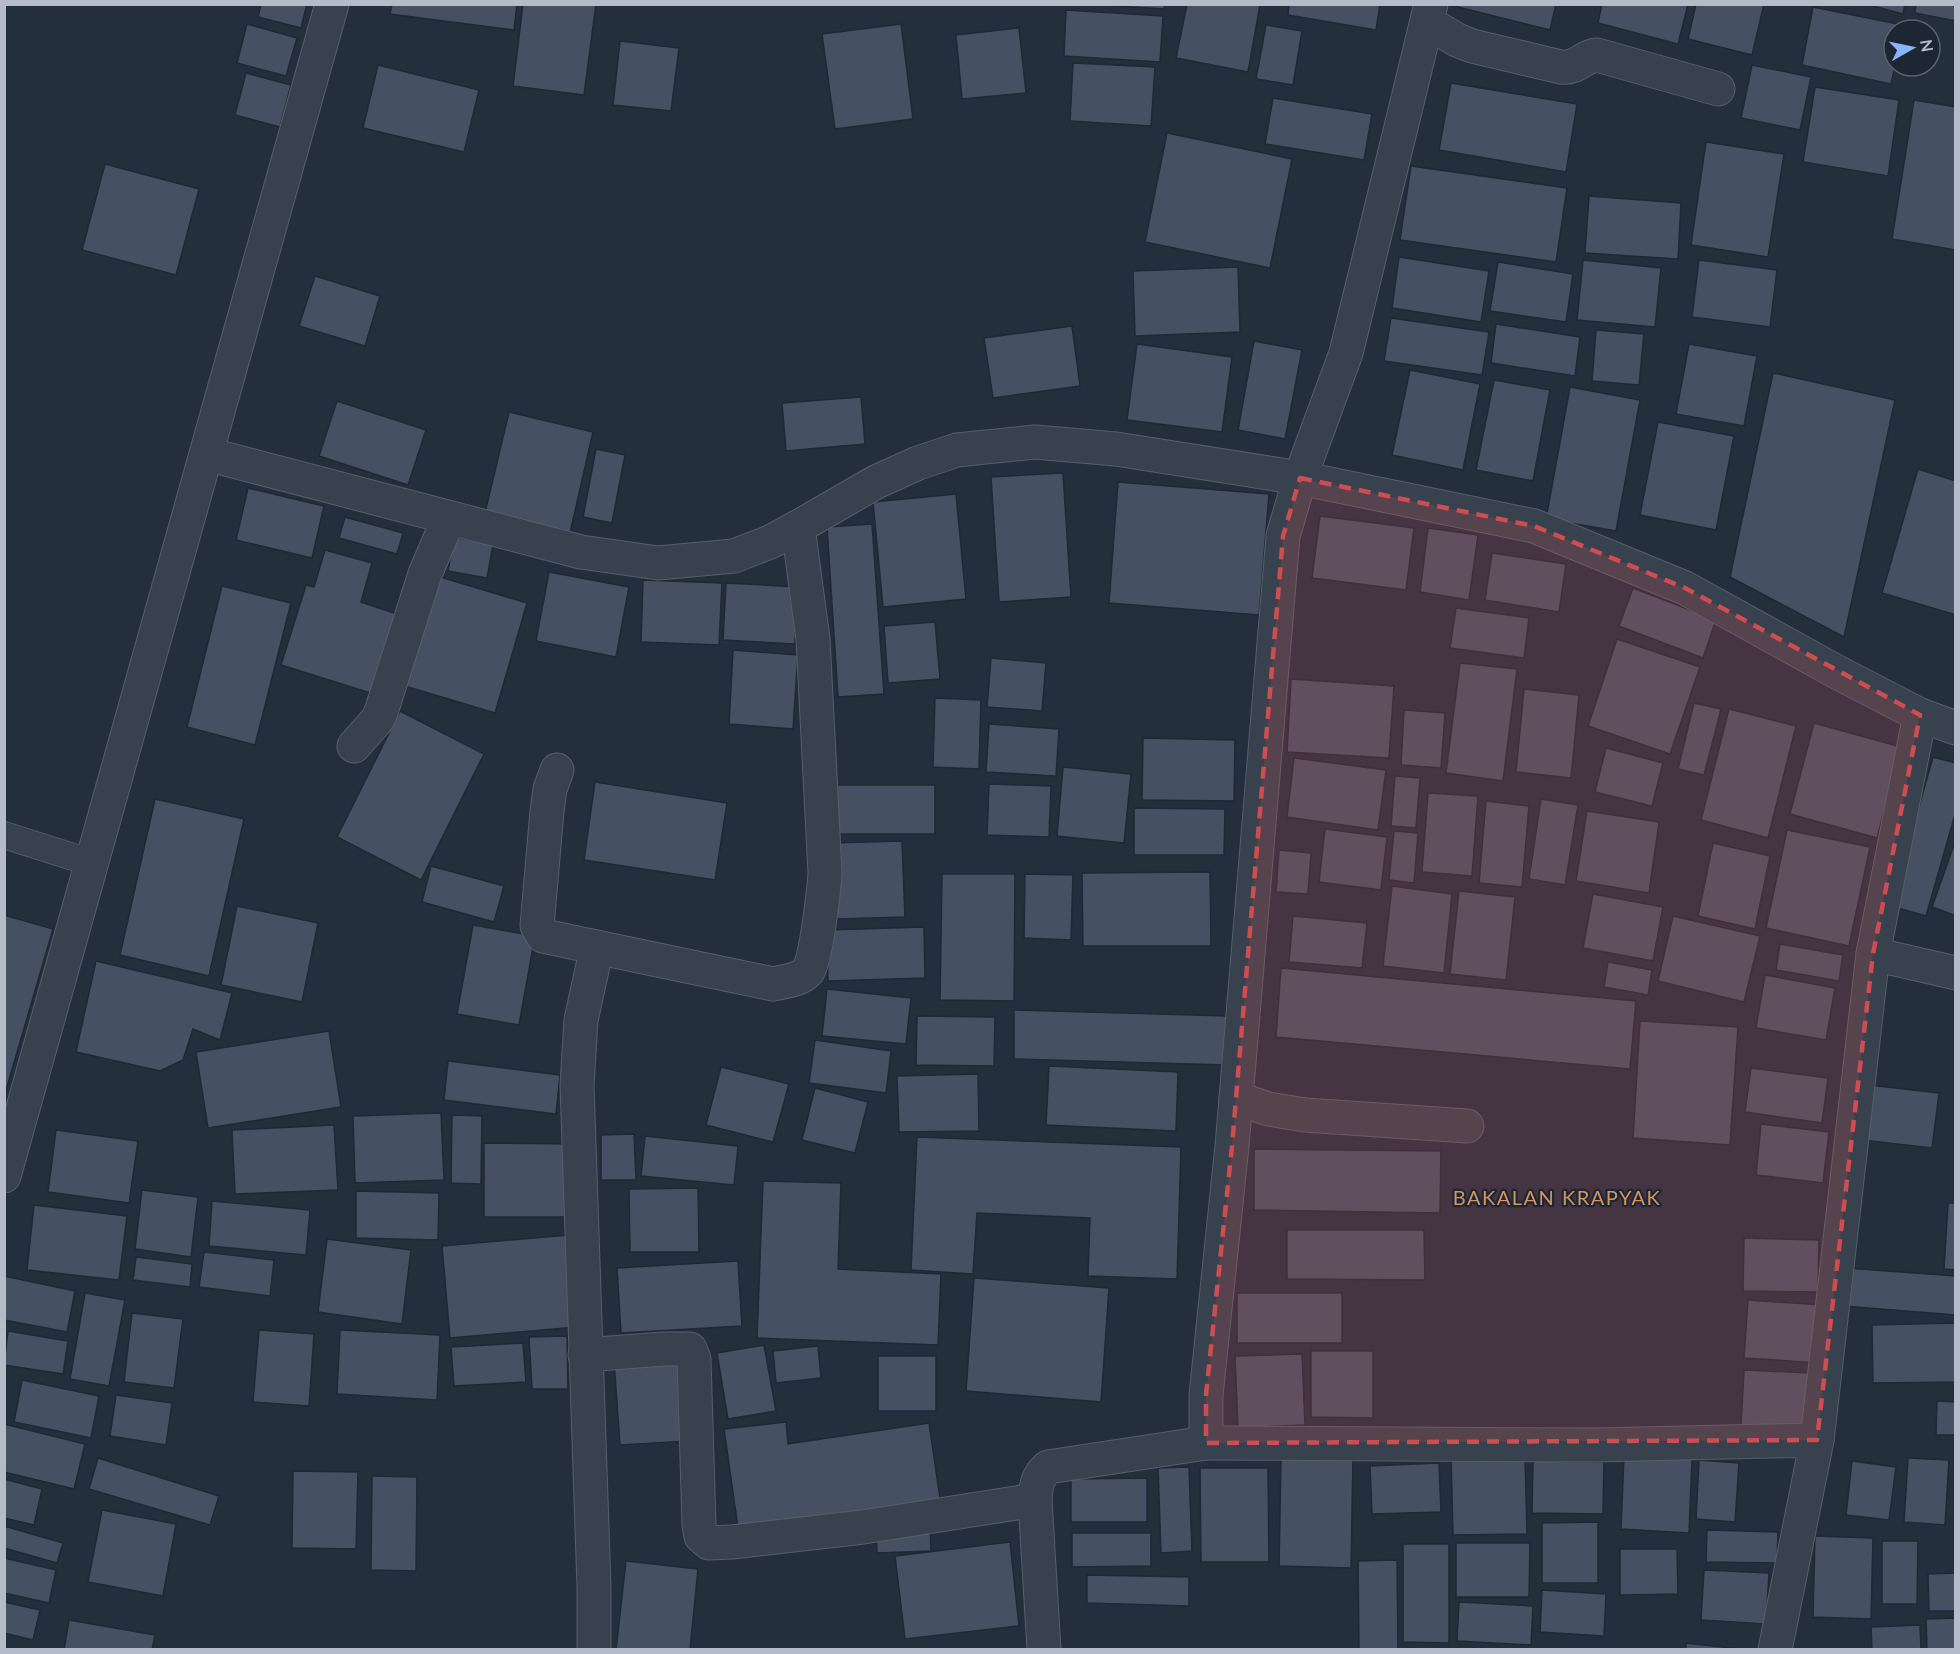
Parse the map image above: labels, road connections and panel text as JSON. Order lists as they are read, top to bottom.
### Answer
{
  "districts": ["BAKALAN KRAPYAK"],
  "north": "right"
}
